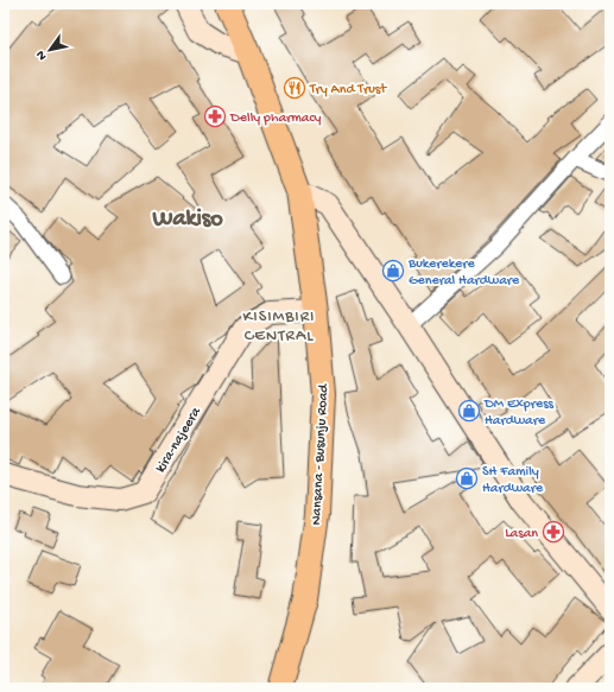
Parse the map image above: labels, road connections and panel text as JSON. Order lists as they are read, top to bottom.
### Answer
{
  "streets": {
    "main road": ["Nansana - Busunju Road"],
    "street": ["kira-najeera"]
  },
  "crossings": [
    ["kira-najeera", "Nansana - Busunju Road"]
  ],
  "districts": ["Wakiso", "KISIMBIRI CENTRAL"],
  "places": {
    "restaurant": ["Try And Trust"],
    "pharmacy": ["Delly pharmacy", "Lasan"],
    "shop": ["Bukerekere General Hardware", "DM Express Hardware", "SH Family Hardware"]
  },
  "north": "bottom left"
}
